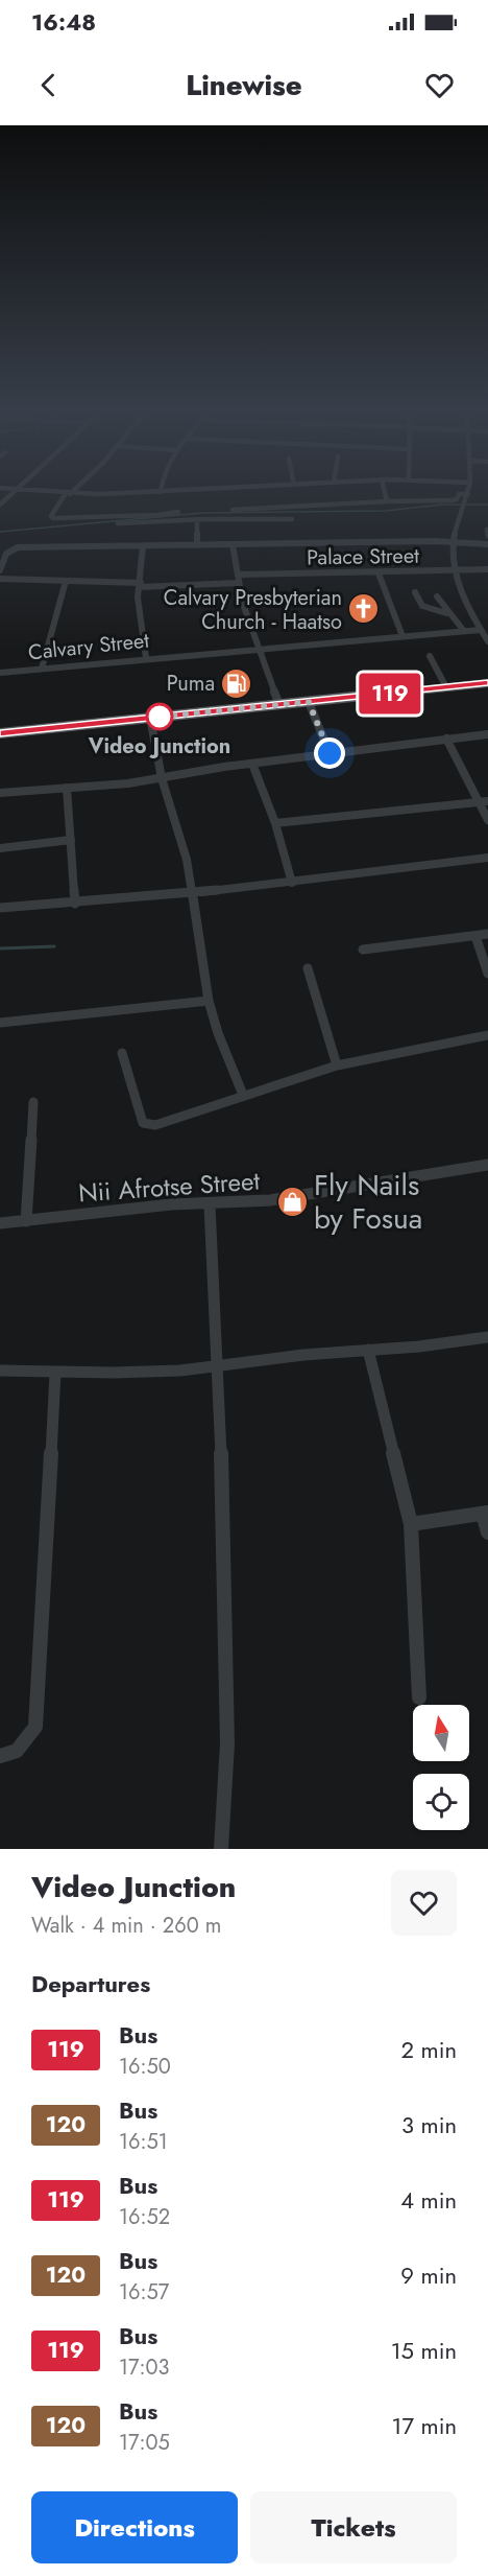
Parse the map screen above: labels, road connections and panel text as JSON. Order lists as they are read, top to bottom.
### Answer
{
  "streets": {
    "street": ["Palace Street", "Calvary Street", "Nii Afrotse Street"]
  },
  "places": {
    "church": ["Calvary Presbyterian Church - Haatso"],
    "fuel station": ["Puma"],
    "other": ["Video Junction"],
    "shop": ["Fly Nails by Fosua"]
  },
  "lines": ["bus line 119"],
  "north": "top",
  "page": {
    "status": "16:48",
    "header": "Linewise",
    "on_map": "119",
    "heading": [
      ["Video Junction", "Walk · 4 min · 260 m"],
      "Departures"
    ],
    "list": [
      {
        "mark": "119",
        "name": "Bus",
        "note": "16:50",
        "value": "2 min"
      },
      {
        "mark": "120",
        "name": "Bus",
        "note": "16:51",
        "value": "3 min"
      },
      {
        "mark": "119",
        "name": "Bus",
        "note": "16:52",
        "value": "4 min"
      },
      {
        "mark": "120",
        "name": "Bus",
        "note": "16:57",
        "value": "9 min"
      },
      {
        "mark": "119",
        "name": "Bus",
        "note": "17:03",
        "value": "15 min"
      },
      {
        "mark": "120",
        "name": "Bus",
        "note": "17:05",
        "value": "17 min"
      }
    ],
    "buttons": ["Directions", "Tickets"]
  }
}
